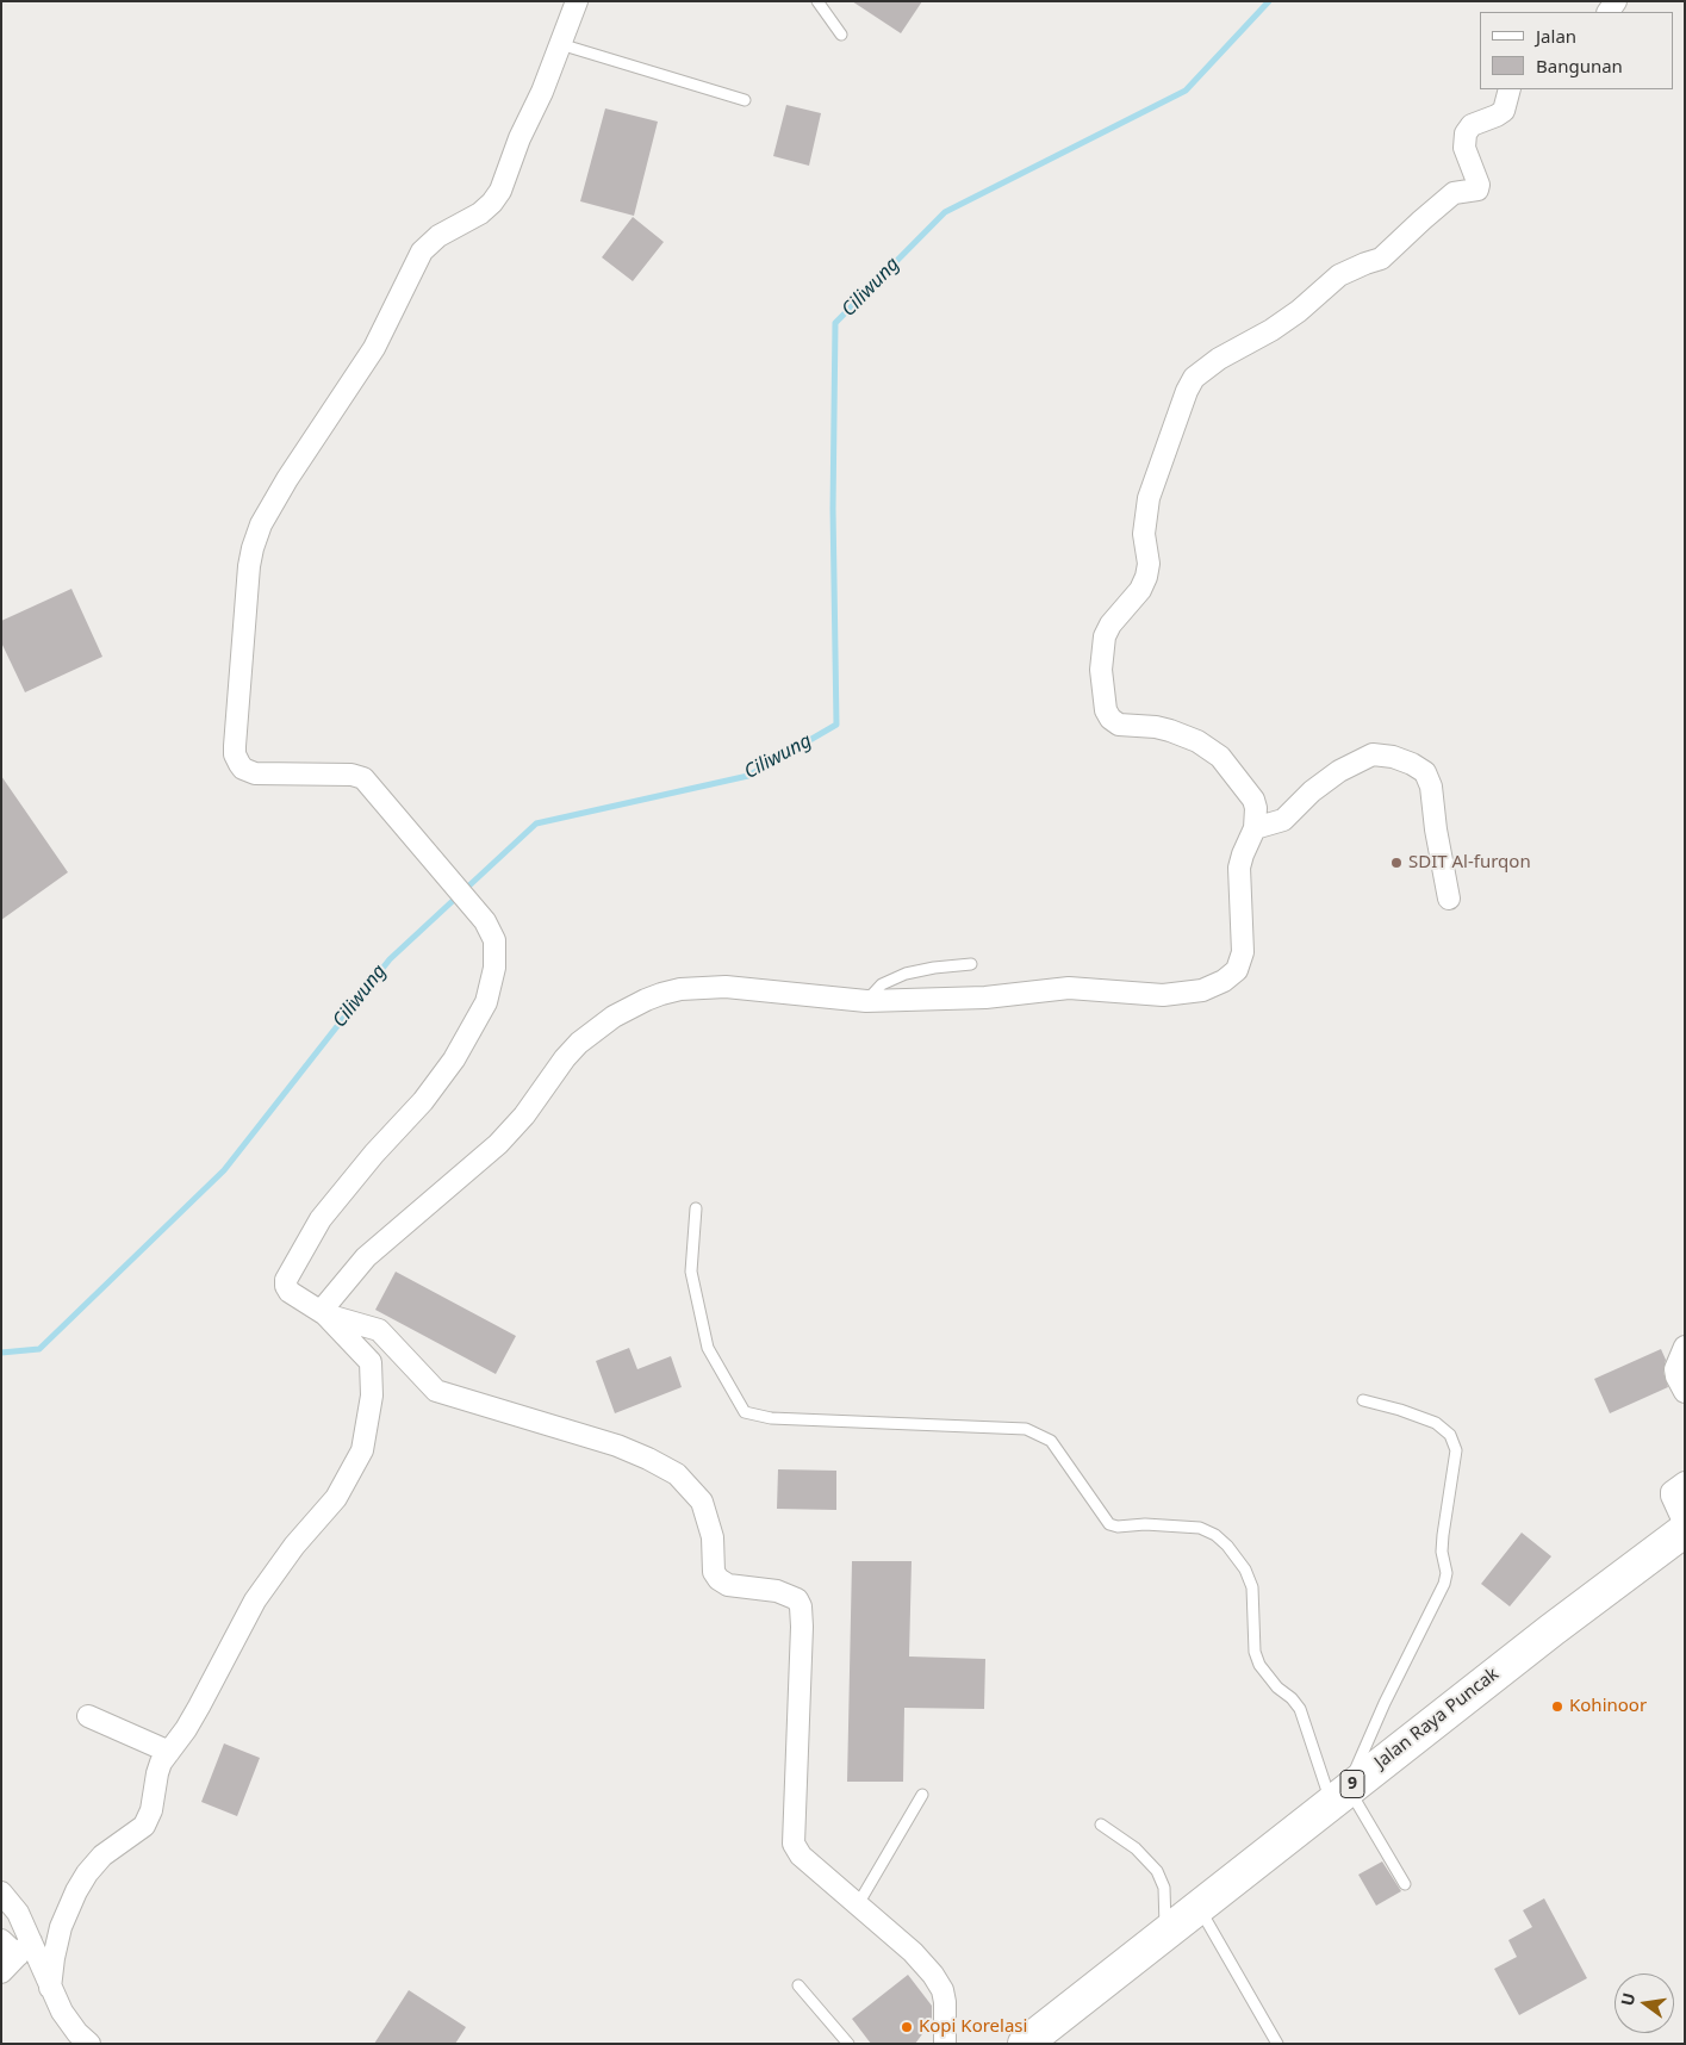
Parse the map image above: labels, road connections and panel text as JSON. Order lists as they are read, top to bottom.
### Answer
{
  "streets": {
    "highway": ["Jalan Raya Puncak", "9"]
  },
  "water": ["Ciliwung"],
  "places": ["SDIT Al-furqon", "Kohinoor", "Kopi Korelasi"],
  "legend": ["Jalan", "Bangunan"],
  "north": "left"
}
